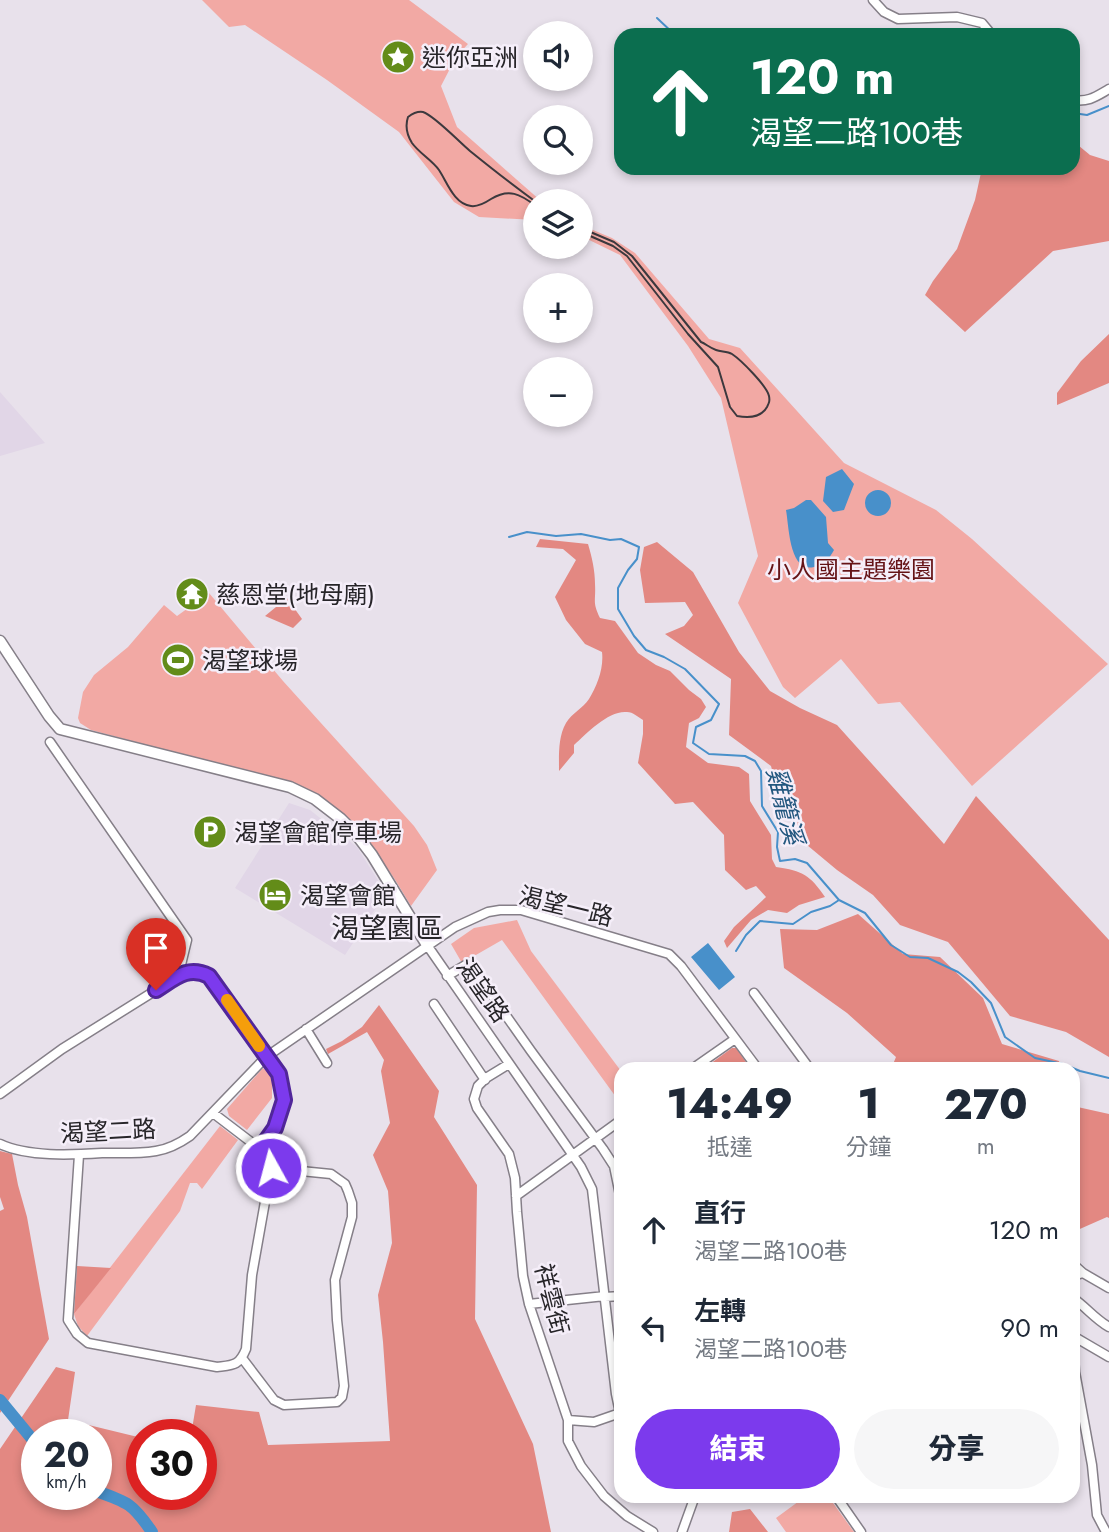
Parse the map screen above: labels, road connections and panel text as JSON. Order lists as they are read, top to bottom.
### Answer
{
  "streets": {
    "street": [
      "渴望一路",
      "渴望路",
      "渴望二路",
      "祥雲街"
    ]
  },
  "crossings": [
    ["渴望一路", "渴望路"],
    ["渴望一路", "渴望二路"]
  ],
  "districts": ["渴望園區"],
  "water": ["雞籠溪"],
  "parks": ["小人國主題樂園"],
  "places": {
    "place": ["迷你亞洲"],
    "temple": ["慈恩堂(地母廟)"],
    "sports": ["渴望球場"],
    "parking": ["渴望會館停車場"],
    "hotel": ["渴望會館"]
  },
  "page": {
    "map_buttons": ["+", "−"],
    "turn": ["120 m", "渴望二路100巷"],
    "eta": [
      "14:49",
      "抵達",
      "1",
      "分鐘",
      "270",
      "m"
    ],
    "list": [
      {
        "name": "直行",
        "note": "渴望二路100巷",
        "value": "120 m"
      },
      {
        "name": "左轉",
        "note": "渴望二路100巷",
        "value": "90 m"
      }
    ],
    "buttons": ["結束", "分享"],
    "speed": "20 km/h",
    "limit": "30"
  }
}
